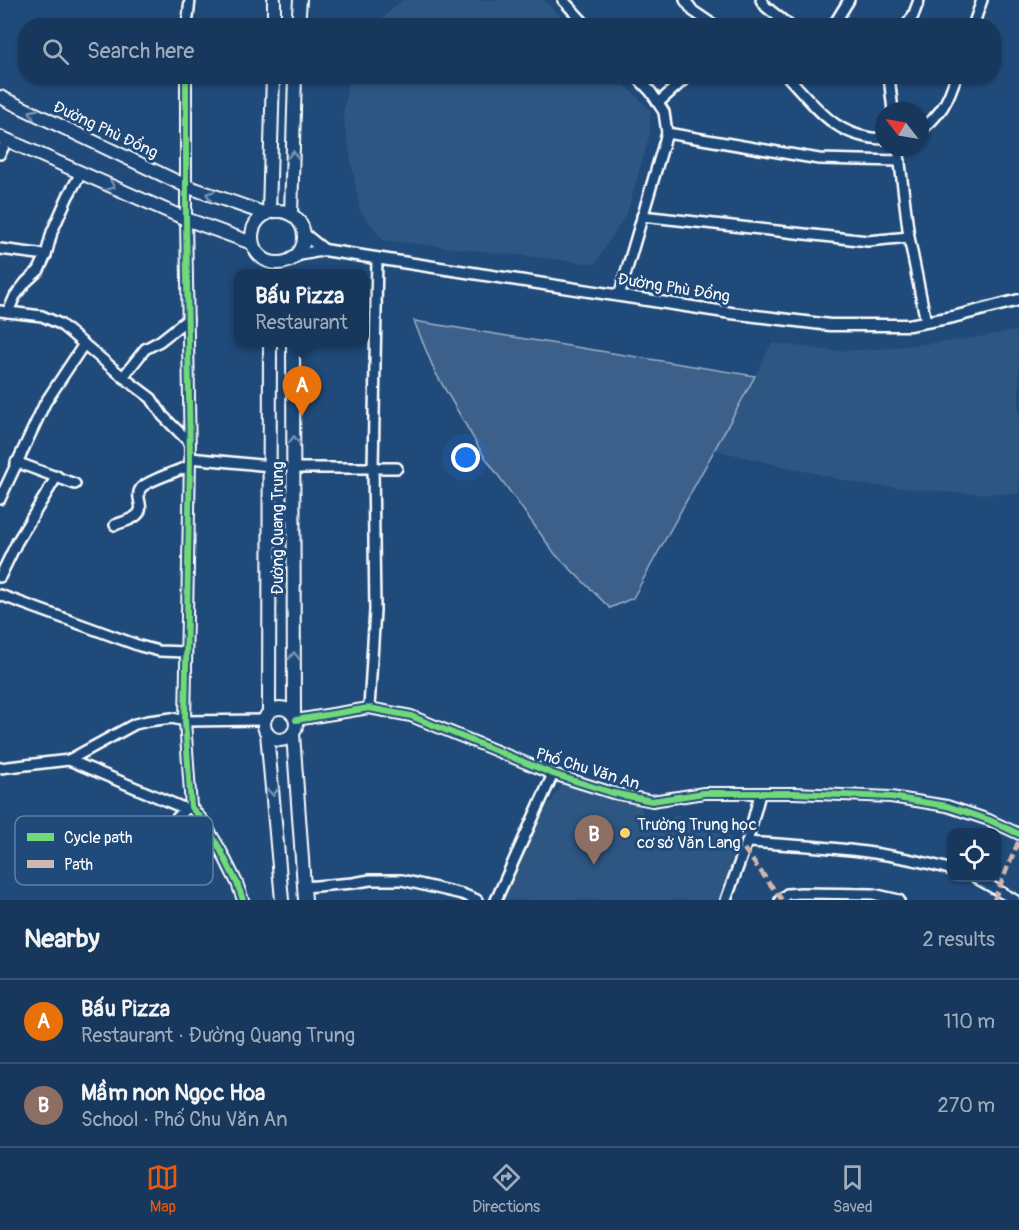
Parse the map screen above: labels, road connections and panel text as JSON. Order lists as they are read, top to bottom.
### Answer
{
  "streets": {
    "main road": ["Đường Phù Đổng", "Đường Quang Trung"],
    "street": ["Phố Chu Văn An"]
  },
  "crossings": [
    ["Đường Quang Trung", "Phố Chu Văn An"]
  ],
  "places": ["Trường Trung học cơ sở Văn Lang"],
  "legend": ["Cycle path", "Path"],
  "north": "top left",
  "page": {
    "search": "Search here",
    "popup": ["Bấu Pizza", "Restaurant"],
    "pins": ["A", "B"],
    "heading": ["Nearby", "2 results"],
    "list": [
      {
        "mark": "A",
        "name": "Bấu Pizza",
        "note": "Restaurant · Đường Quang Trung",
        "value": "110 m"
      },
      {
        "mark": "B",
        "name": "Mầm non Ngọc Hoa",
        "note": "School · Phố Chu Văn An",
        "value": "270 m"
      }
    ],
    "nav": ["Map", "Directions", "Saved"]
  }
}
